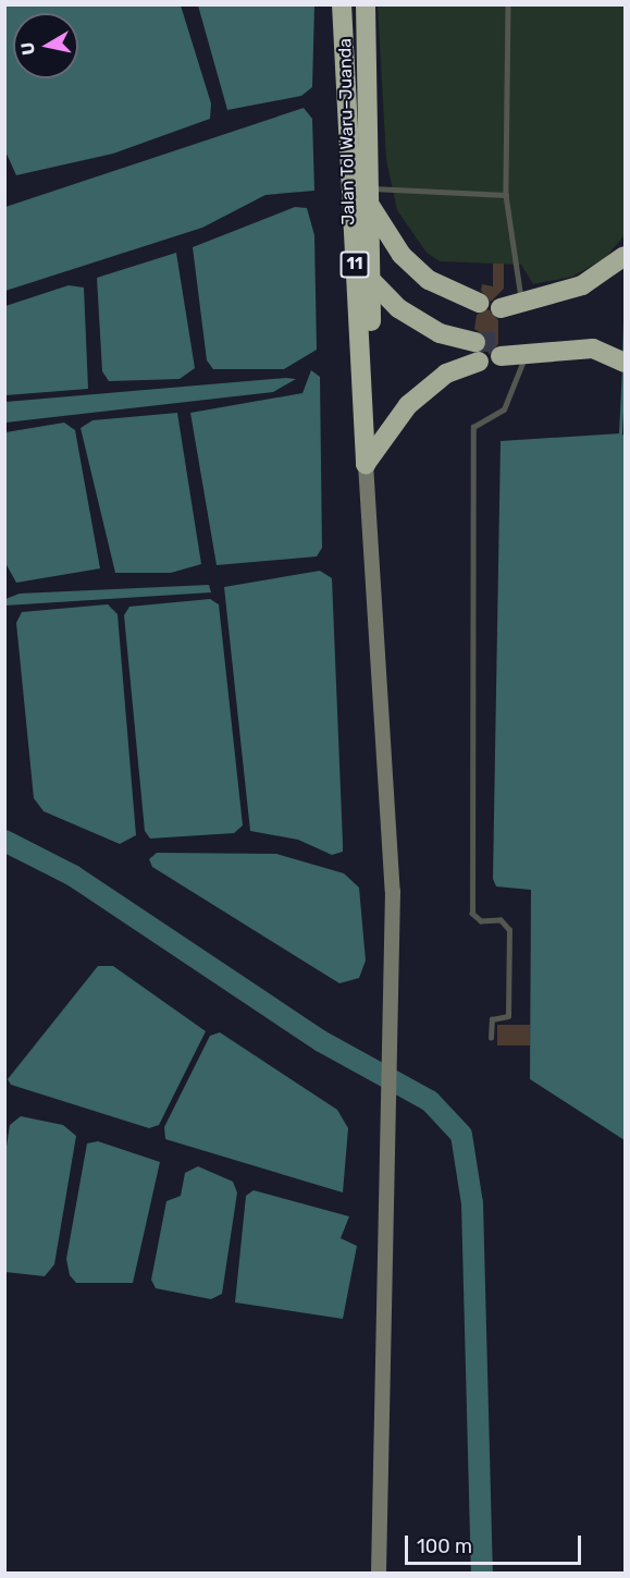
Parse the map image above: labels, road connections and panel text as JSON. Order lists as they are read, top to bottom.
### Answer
{
  "streets": {
    "highway": ["Jalan Tol Waru–Juanda", "11"]
  },
  "scale_bar": "100 m",
  "north": "left"
}
